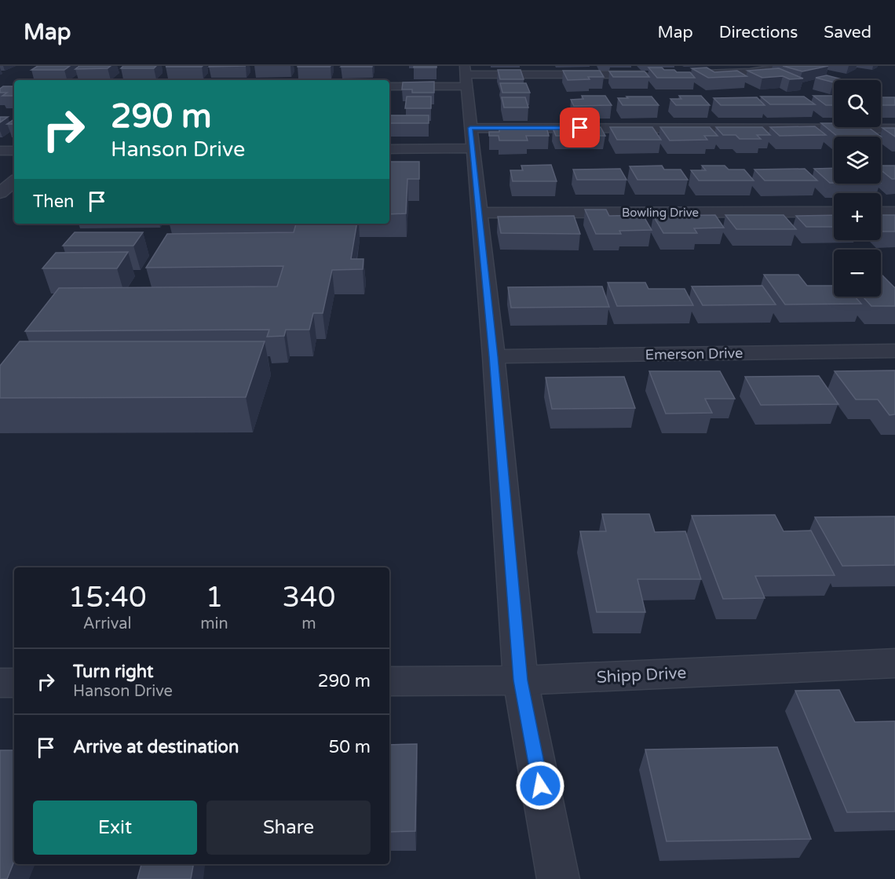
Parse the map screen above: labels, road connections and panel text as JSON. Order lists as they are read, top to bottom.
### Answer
{
  "streets": {
    "street": ["Bowling Drive", "Emerson Drive", "Shipp Drive"]
  },
  "page": {
    "header": "Map",
    "nav": ["Map", "Directions", "Saved"],
    "map_buttons": ["+", "−"],
    "turn": ["290 m", "Hanson Drive"],
    "then": "Then",
    "eta": [
      "15:40",
      "Arrival",
      "1",
      "min",
      "340",
      "m"
    ],
    "list": [
      {
        "name": "Turn right",
        "note": "Hanson Drive",
        "value": "290 m"
      },
      {
        "name": "Arrive at destination",
        "value": "50 m"
      }
    ],
    "buttons": ["Exit", "Share"]
  }
}
